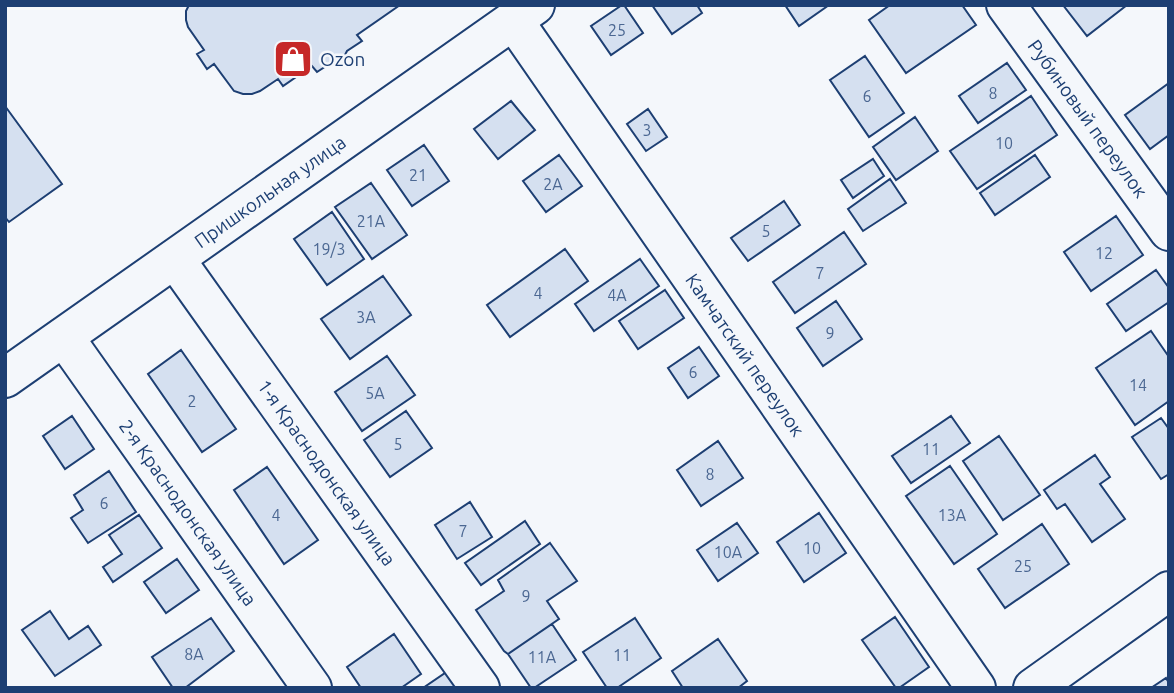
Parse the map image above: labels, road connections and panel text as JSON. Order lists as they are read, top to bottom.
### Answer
{
  "streets": {
    "street": [
      "Рубиновый переулок",
      "Пришкольная улица",
      "Камчатский переулок",
      "1-я Краснодонская улица",
      "2-я Краснодонская улица"
    ]
  },
  "crossings": [
    ["Пришкольная улица", "Камчатский переулок"],
    ["Пришкольная улица", "1-я Краснодонская улица"],
    ["Пришкольная улица", "2-я Краснодонская улица"]
  ],
  "places": {
    "shop": ["Ozon"]
  },
  "house_numbers": [
    "25",
    "8",
    "6",
    "3",
    "10",
    "21",
    "2А",
    "21А",
    "5",
    "19/3",
    "12",
    "7",
    "4",
    "4А",
    "3А",
    "9",
    "6",
    "14",
    "5А",
    "2",
    "5",
    "11",
    "8",
    "6",
    "4",
    "13А",
    "7",
    "10",
    "10А",
    "25",
    "9",
    "8А",
    "11",
    "11А"
  ]
}
